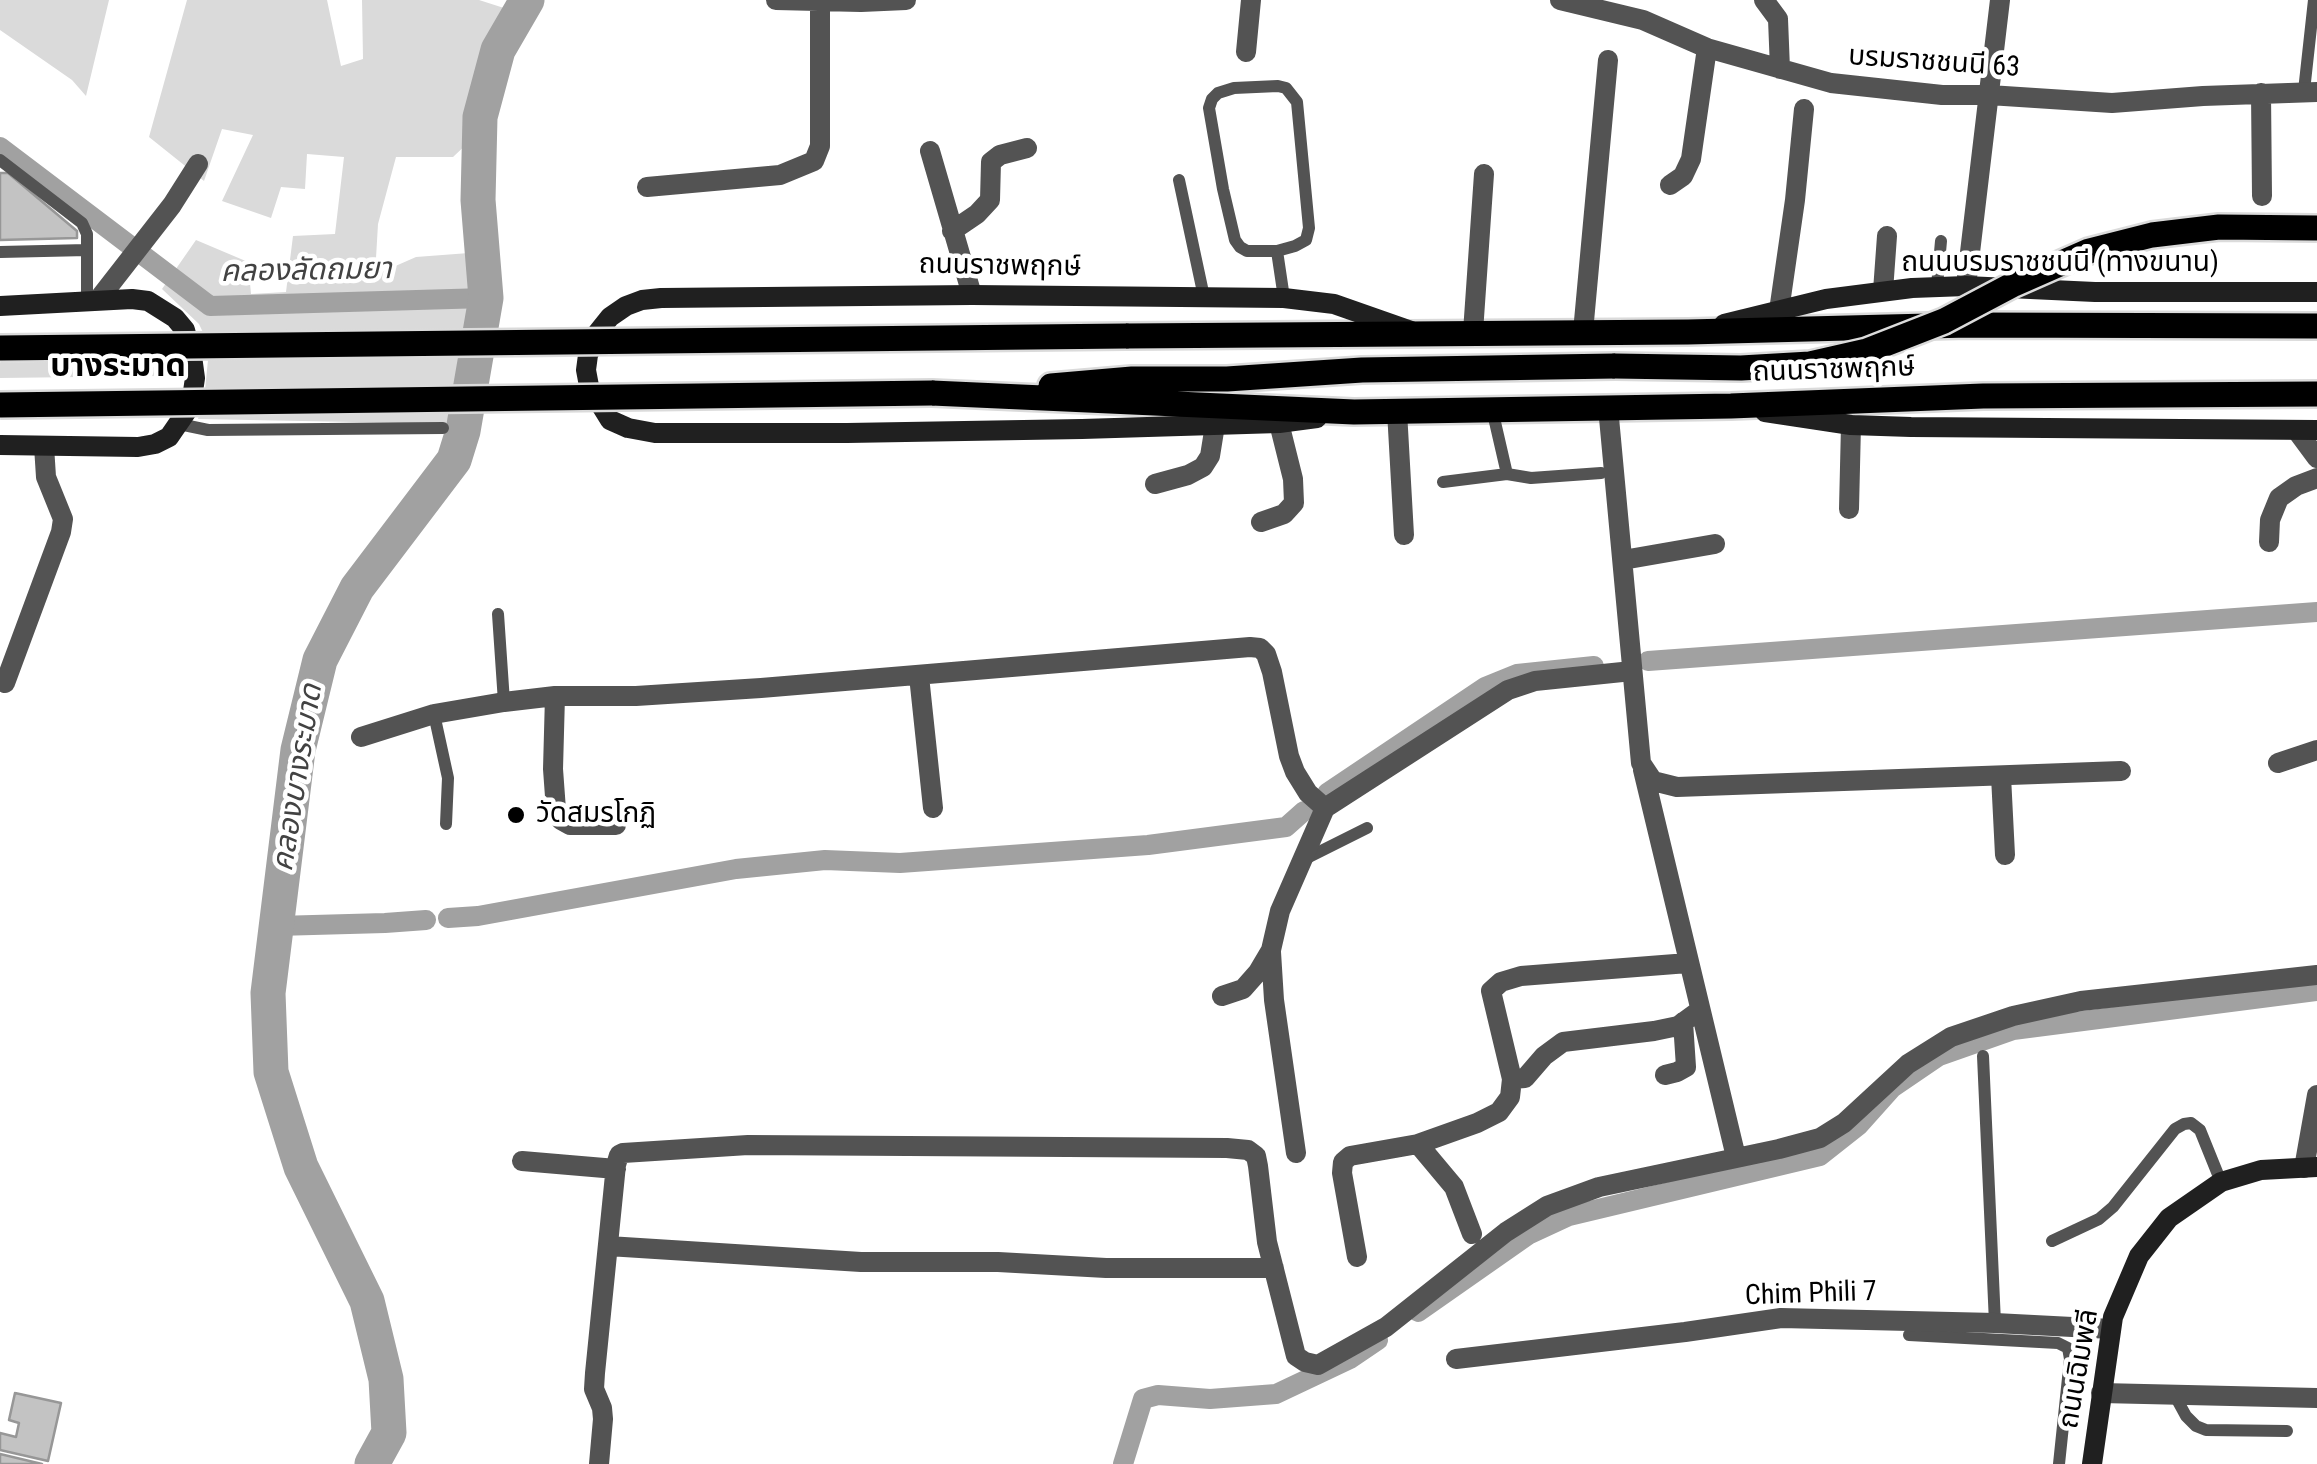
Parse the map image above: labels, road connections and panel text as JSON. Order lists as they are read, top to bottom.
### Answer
{
  "streets": {
    "main road": ["ถนนบรมราชชนนี (ทางขนาน)", "ถนนราชพฤกษ์", "ถนนฉิมพลี"],
    "street": ["บรมราชชนนี 63", "Chim Phili 7"]
  },
  "crossings": [
    ["ถนนบรมราชชนนี (ทางขนาน)", "ถนนราชพฤกษ์"],
    ["Chim Phili 7", "ถนนฉิมพลี"]
  ],
  "districts": ["บางระมาด"],
  "water": ["คลองลัดถมยา", "คลองบางระมาด"],
  "places": ["วัดสมรโกฏิ"]
}
